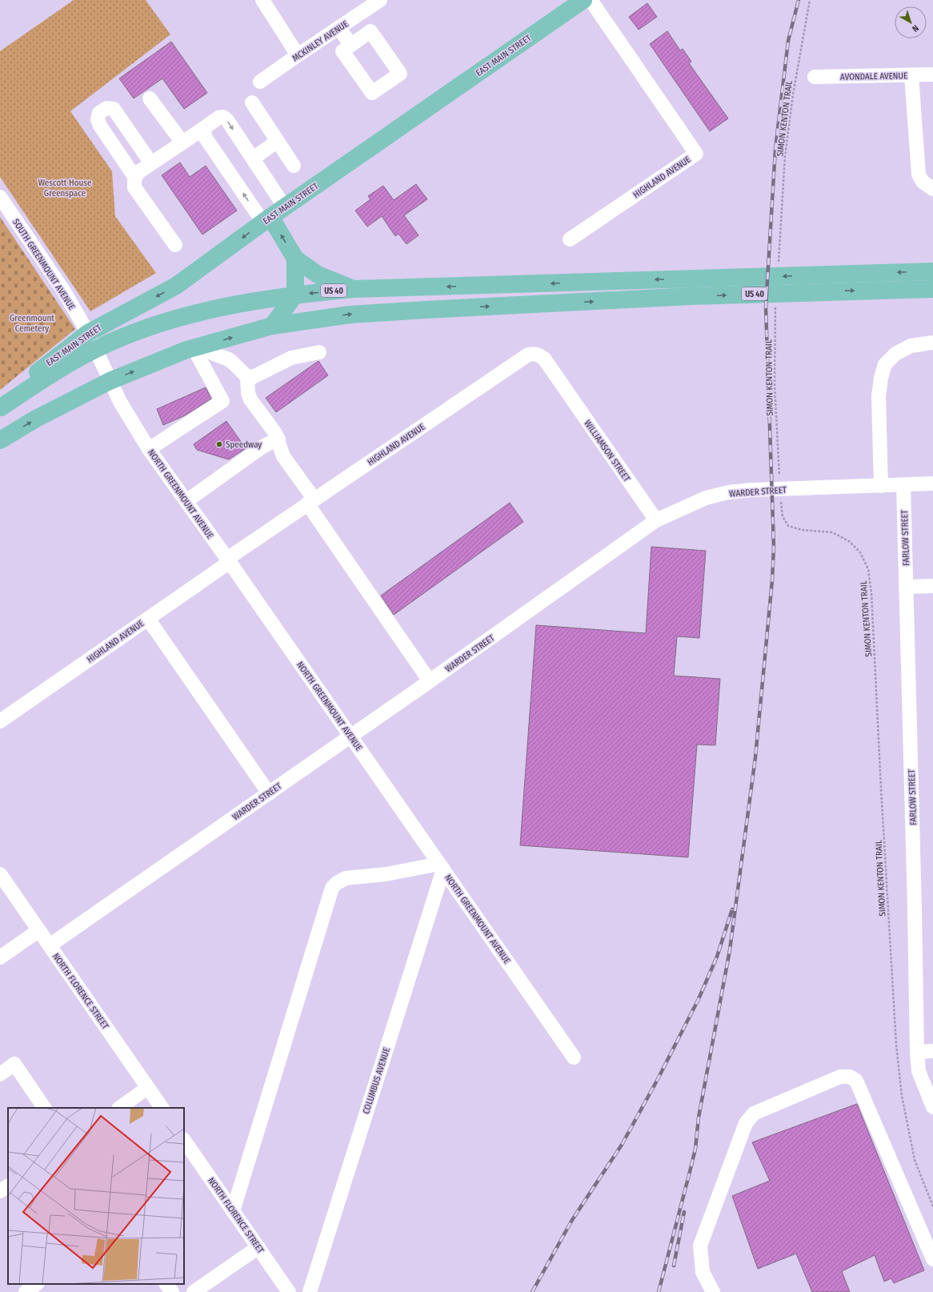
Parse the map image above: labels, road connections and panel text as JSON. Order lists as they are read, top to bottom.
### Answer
{
  "streets": {
    "main road": ["EAST MAIN STREET", "US 40"],
    "street": [
      "MCKINLEY AVENUE",
      "AVONDALE AVENUE",
      "HIGHLAND AVENUE",
      "SOUTH GREENMOUNT AVENUE",
      "WILLIAMSON STREET",
      "WARDER STREET",
      "NORTH GREENMOUNT AVENUE",
      "FARLOW STREET",
      "NORTH FLORENCE STREET",
      "COLUMBUS AVENUE"
    ],
    "path": ["SIMON KENTON TRAIL"]
  },
  "crossings": [
    ["EAST MAIN STREET", "SOUTH GREENMOUNT AVENUE"],
    ["EAST MAIN STREET", "US 40"],
    ["SIMON KENTON TRAIL", "WARDER STREET"],
    ["HIGHLAND AVENUE", "WILLIAMSON STREET"],
    ["HIGHLAND AVENUE", "NORTH GREENMOUNT AVENUE"],
    ["SOUTH GREENMOUNT AVENUE", "US 40"],
    ["SOUTH GREENMOUNT AVENUE", "NORTH GREENMOUNT AVENUE"],
    ["US 40", "NORTH GREENMOUNT AVENUE"],
    ["WILLIAMSON STREET", "WARDER STREET"],
    ["WARDER STREET", "NORTH GREENMOUNT AVENUE"],
    ["WARDER STREET", "FARLOW STREET"],
    ["WARDER STREET", "NORTH FLORENCE STREET"],
    ["NORTH GREENMOUNT AVENUE", "COLUMBUS AVENUE"]
  ],
  "parks": ["Wescott House Greenspace", "Greenmount Cemetery"],
  "places": ["Speedway"],
  "north": "bottom right"
}
